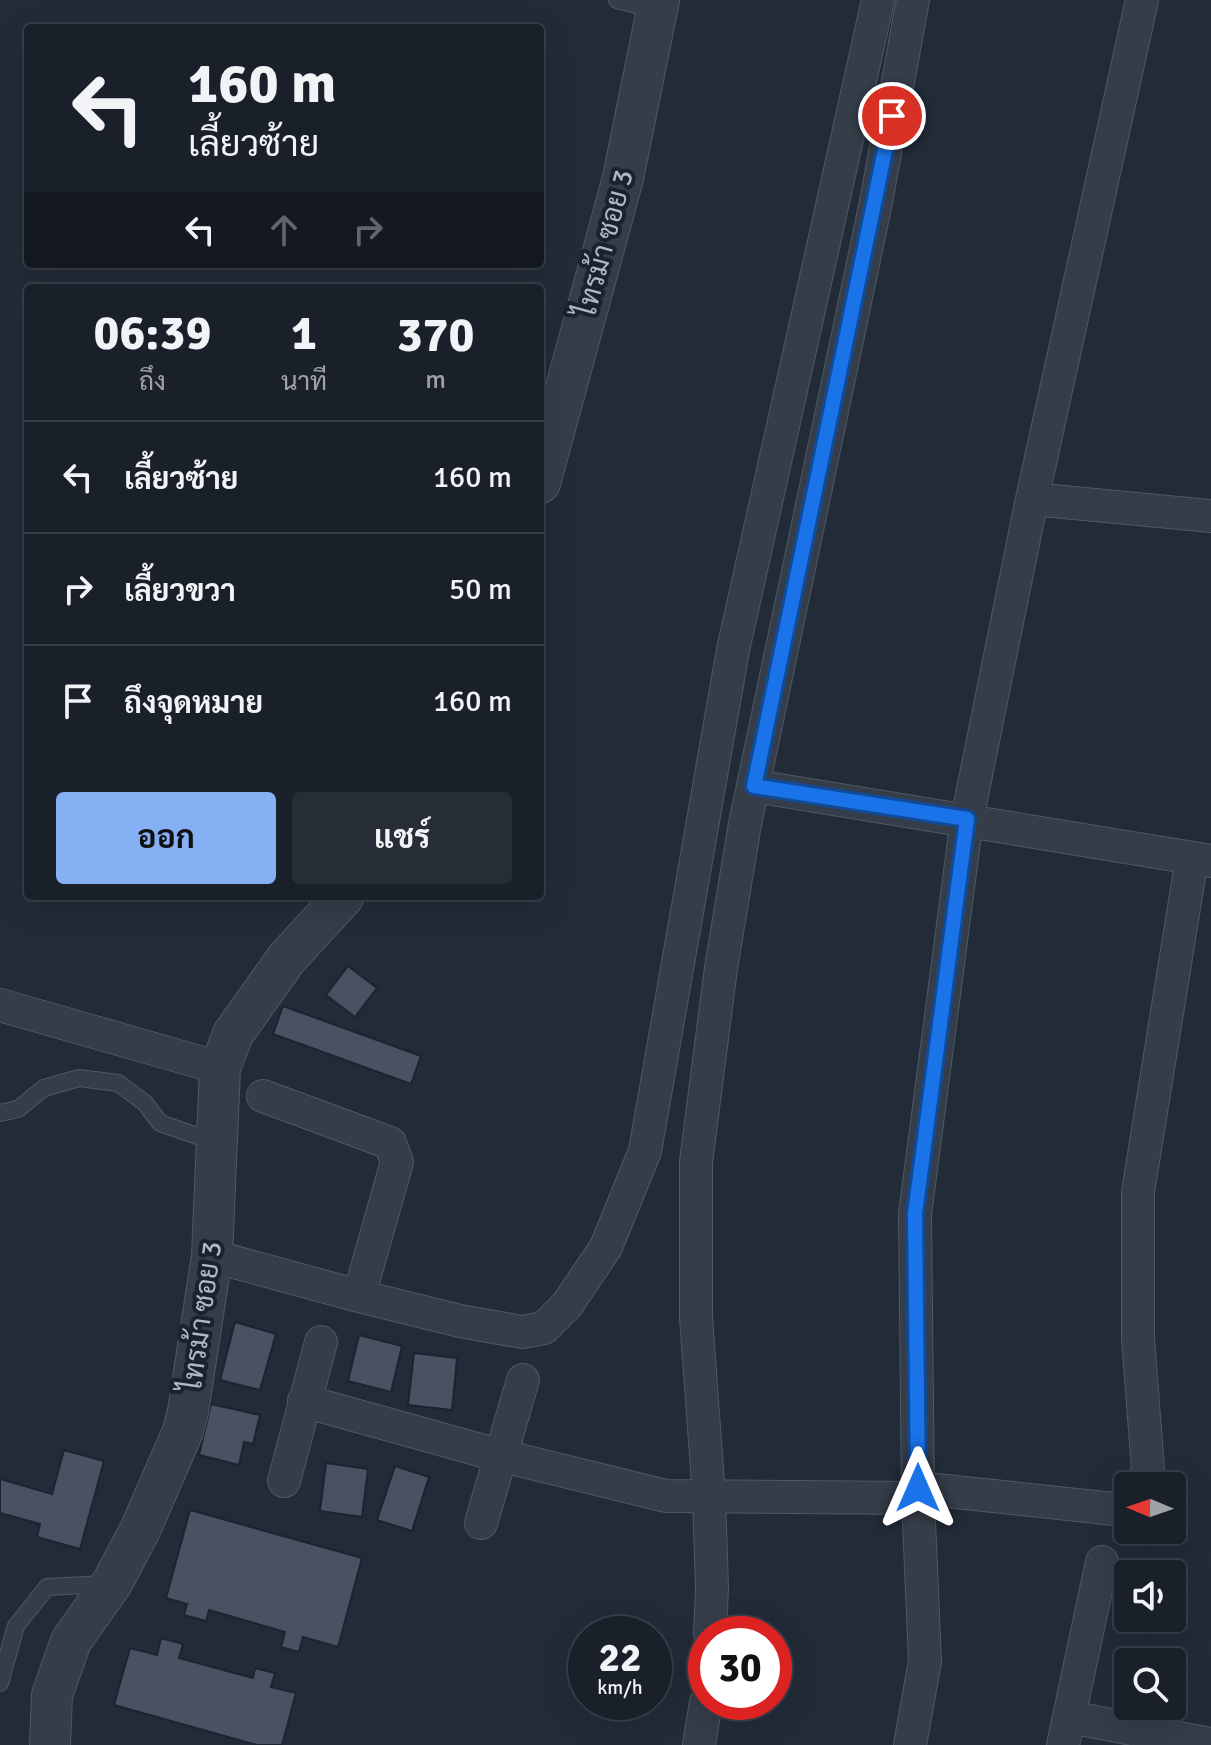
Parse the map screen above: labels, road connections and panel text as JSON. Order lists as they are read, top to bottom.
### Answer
{
  "streets": {
    "street": ["ไทรม้า ซอย 3"]
  },
  "north": "left",
  "page": {
    "turn": ["160 m", "เลี้ยวซ้าย"],
    "eta": [
      "06:39",
      "ถึง",
      "1",
      "นาที",
      "370",
      "m"
    ],
    "list": [
      {
        "name": "เลี้ยวซ้าย",
        "value": "160 m"
      },
      {
        "name": "เลี้ยวขวา",
        "value": "50 m"
      },
      {
        "name": "ถึงจุดหมาย",
        "value": "160 m"
      }
    ],
    "buttons": ["ออก", "แชร์"],
    "speed": "22 km/h",
    "limit": "30"
  }
}
